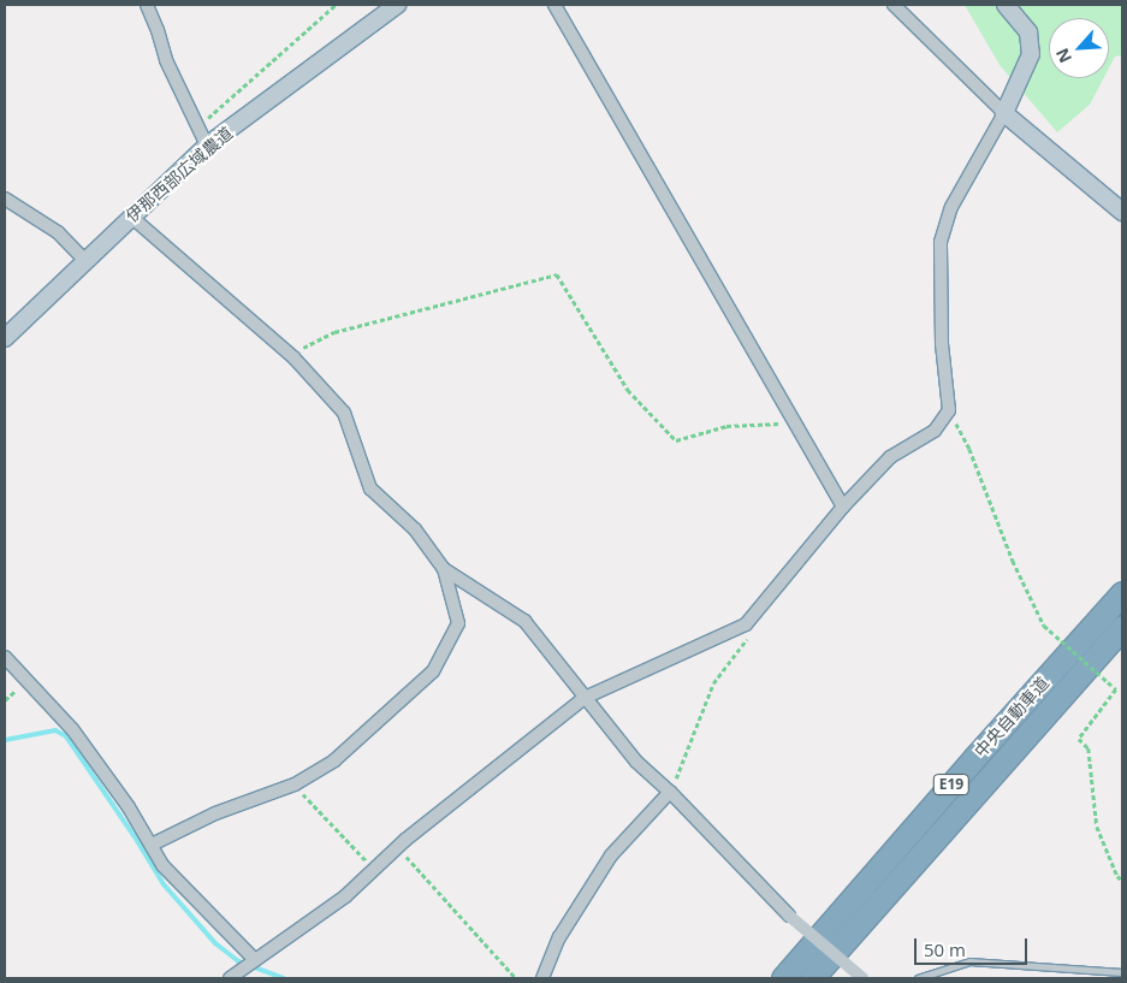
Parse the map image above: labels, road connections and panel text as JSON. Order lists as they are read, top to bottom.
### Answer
{
  "streets": {
    "highway": ["中央自動車道", "E19"],
    "street": ["伊那西部広域農道"]
  },
  "scale_bar": "50 m",
  "north": "bottom left"
}
